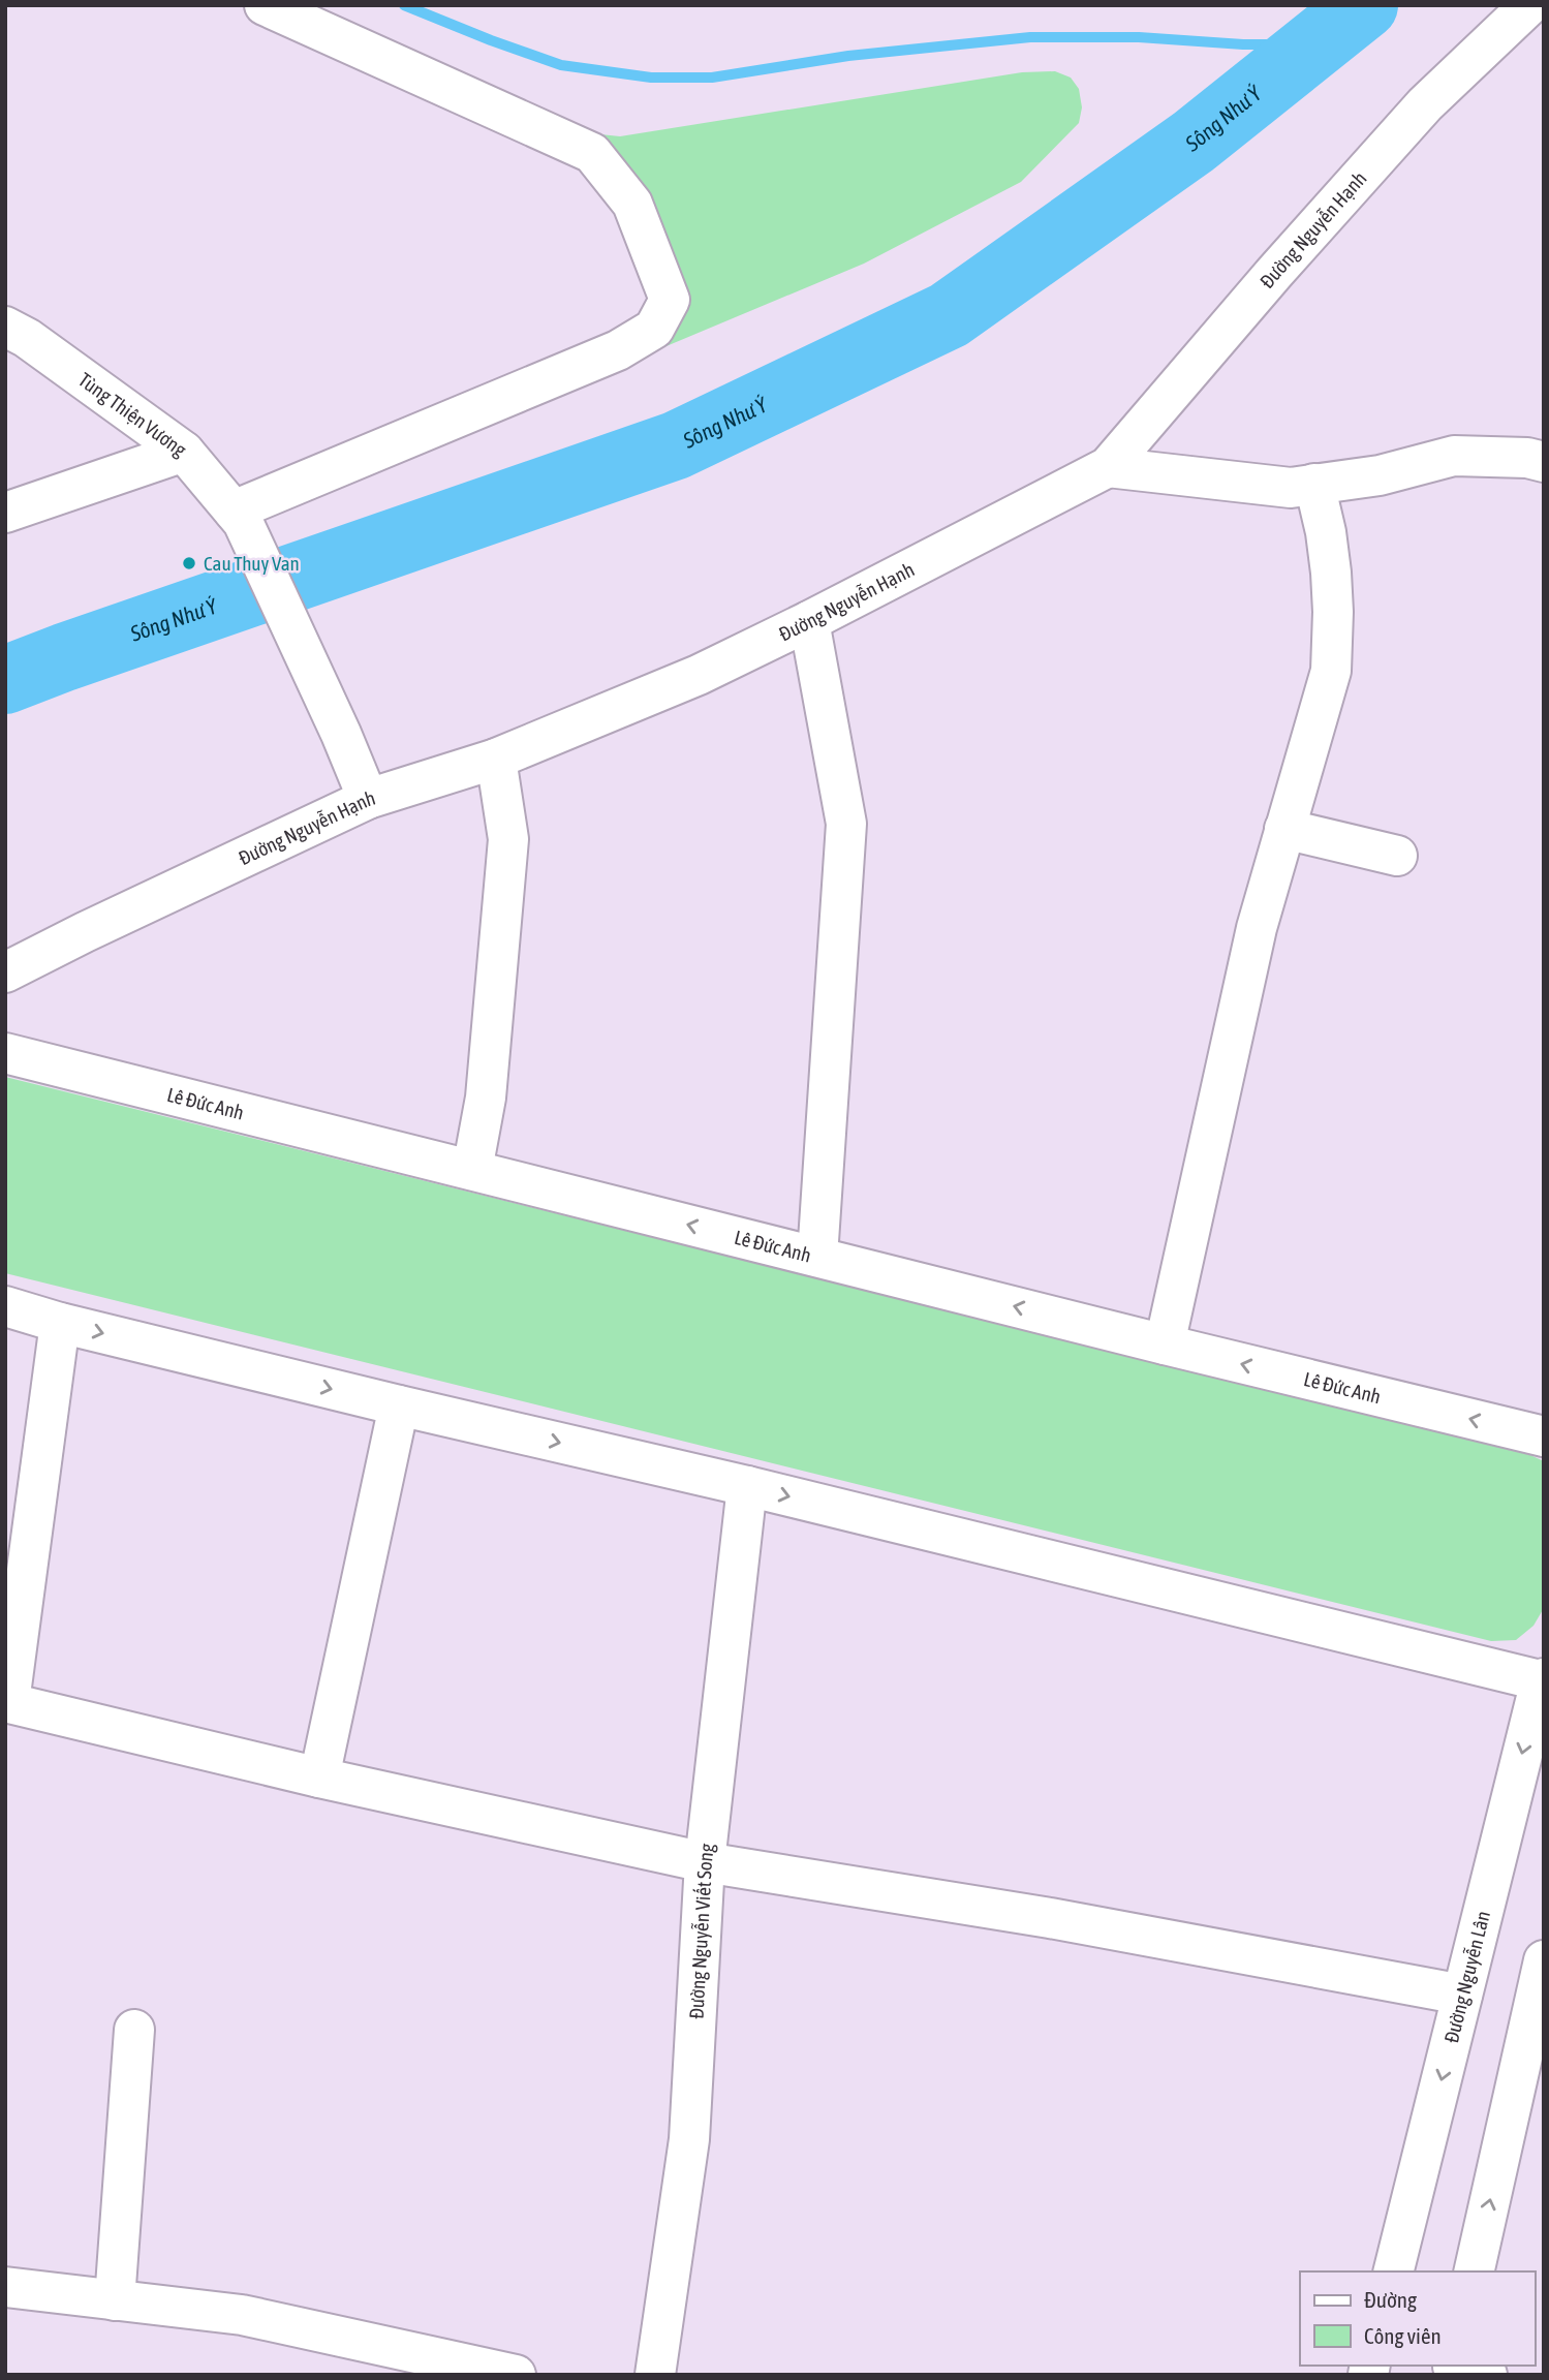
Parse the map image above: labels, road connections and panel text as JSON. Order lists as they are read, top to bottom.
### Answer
{
  "streets": {
    "street": [
      "Đường Nguyễn Hạnh",
      "Tùng Thiện Vương",
      "Lê Đức Anh",
      "Đường Nguyễn Viết Song",
      "Đường Nguyễn Lân"
    ]
  },
  "crossings": [
    ["Đường Nguyễn Hạnh", "Tùng Thiện Vương"]
  ],
  "water": ["Sông Như Ý"],
  "places": ["Cau Thuy Van"],
  "legend": ["Đường", "Công viên"]
}
